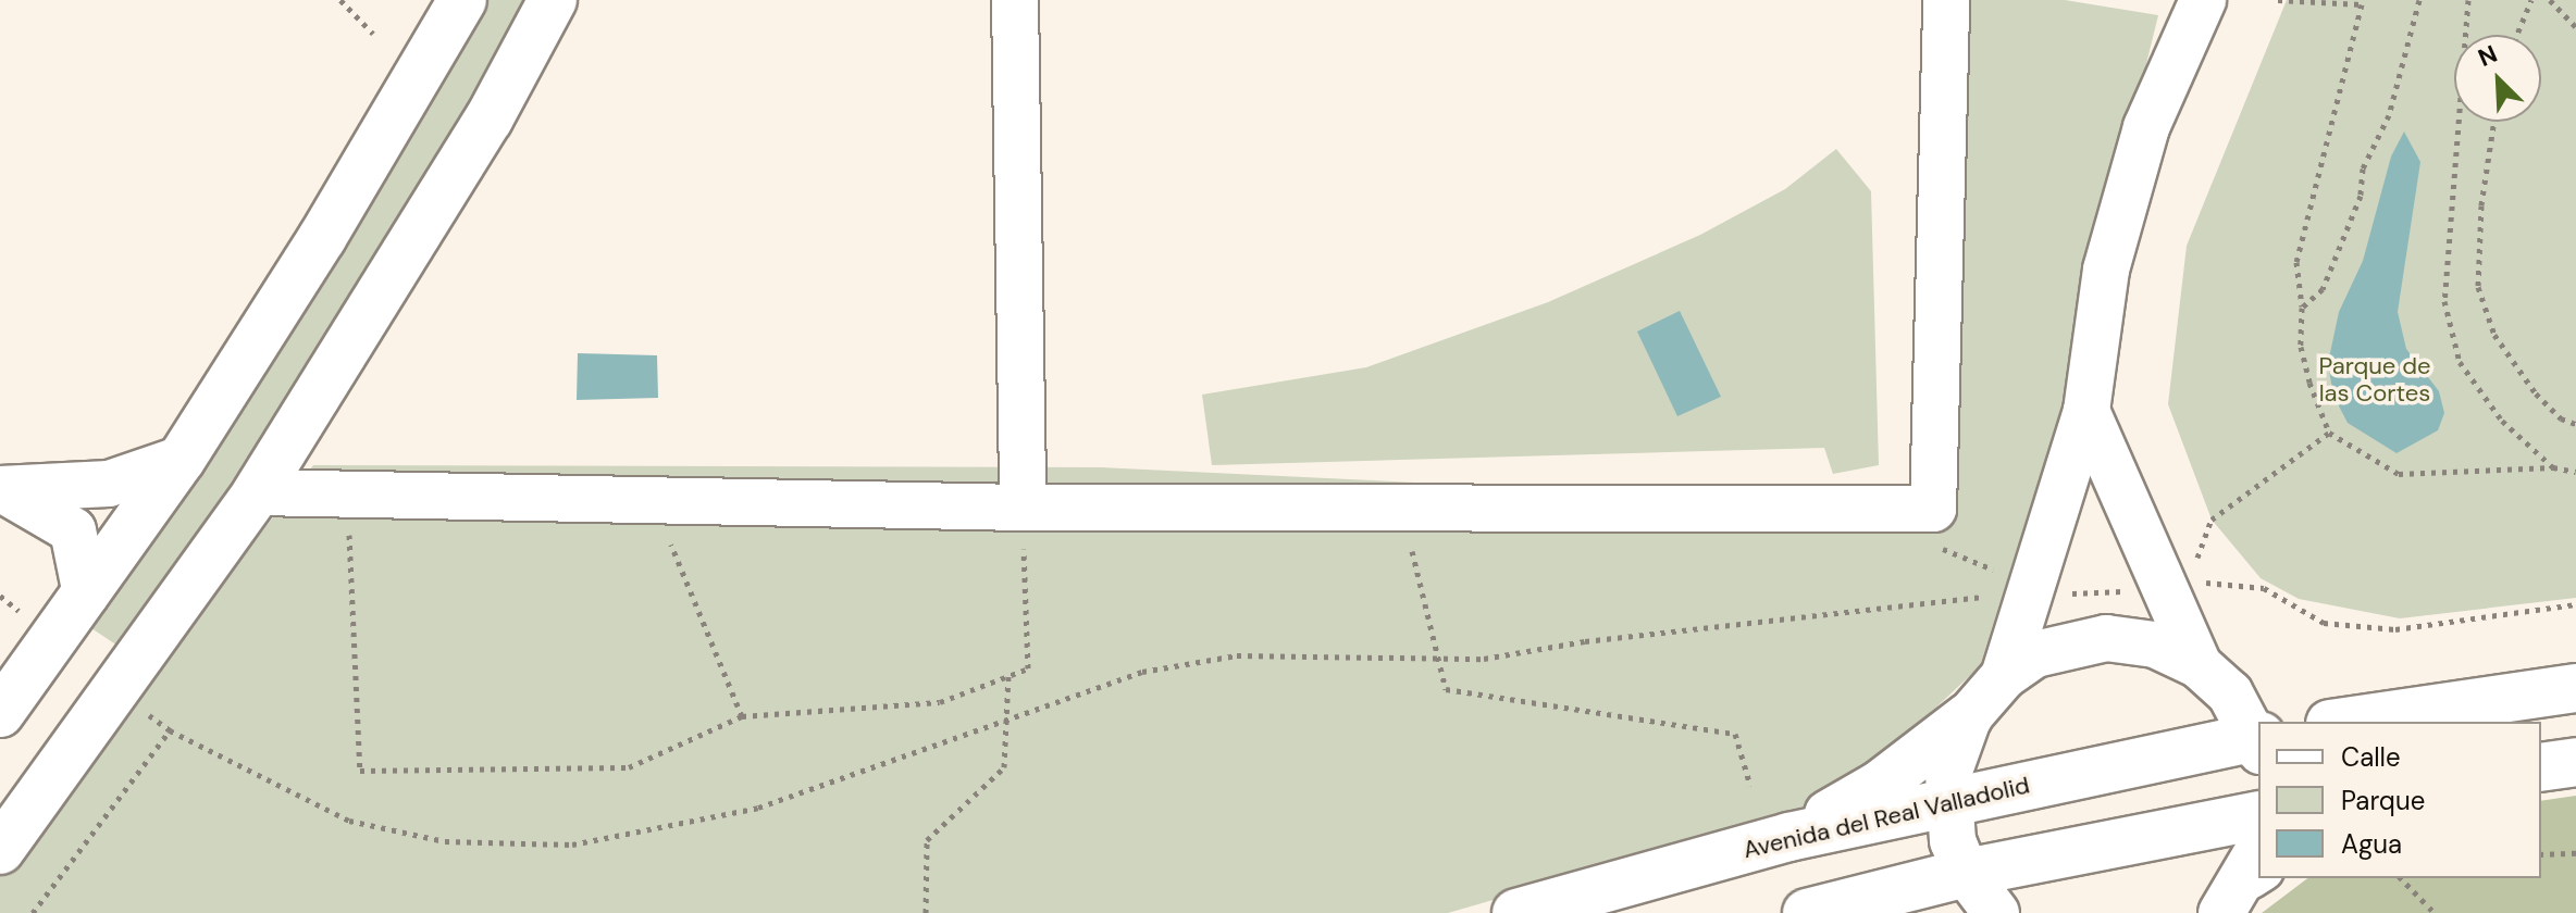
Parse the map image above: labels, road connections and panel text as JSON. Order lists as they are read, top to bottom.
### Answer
{
  "streets": {
    "main road": ["Avenida del Real Valladolid"]
  },
  "parks": ["Parque de las Cortes"],
  "legend": ["Calle", "Parque", "Agua"],
  "north": "top left"
}
